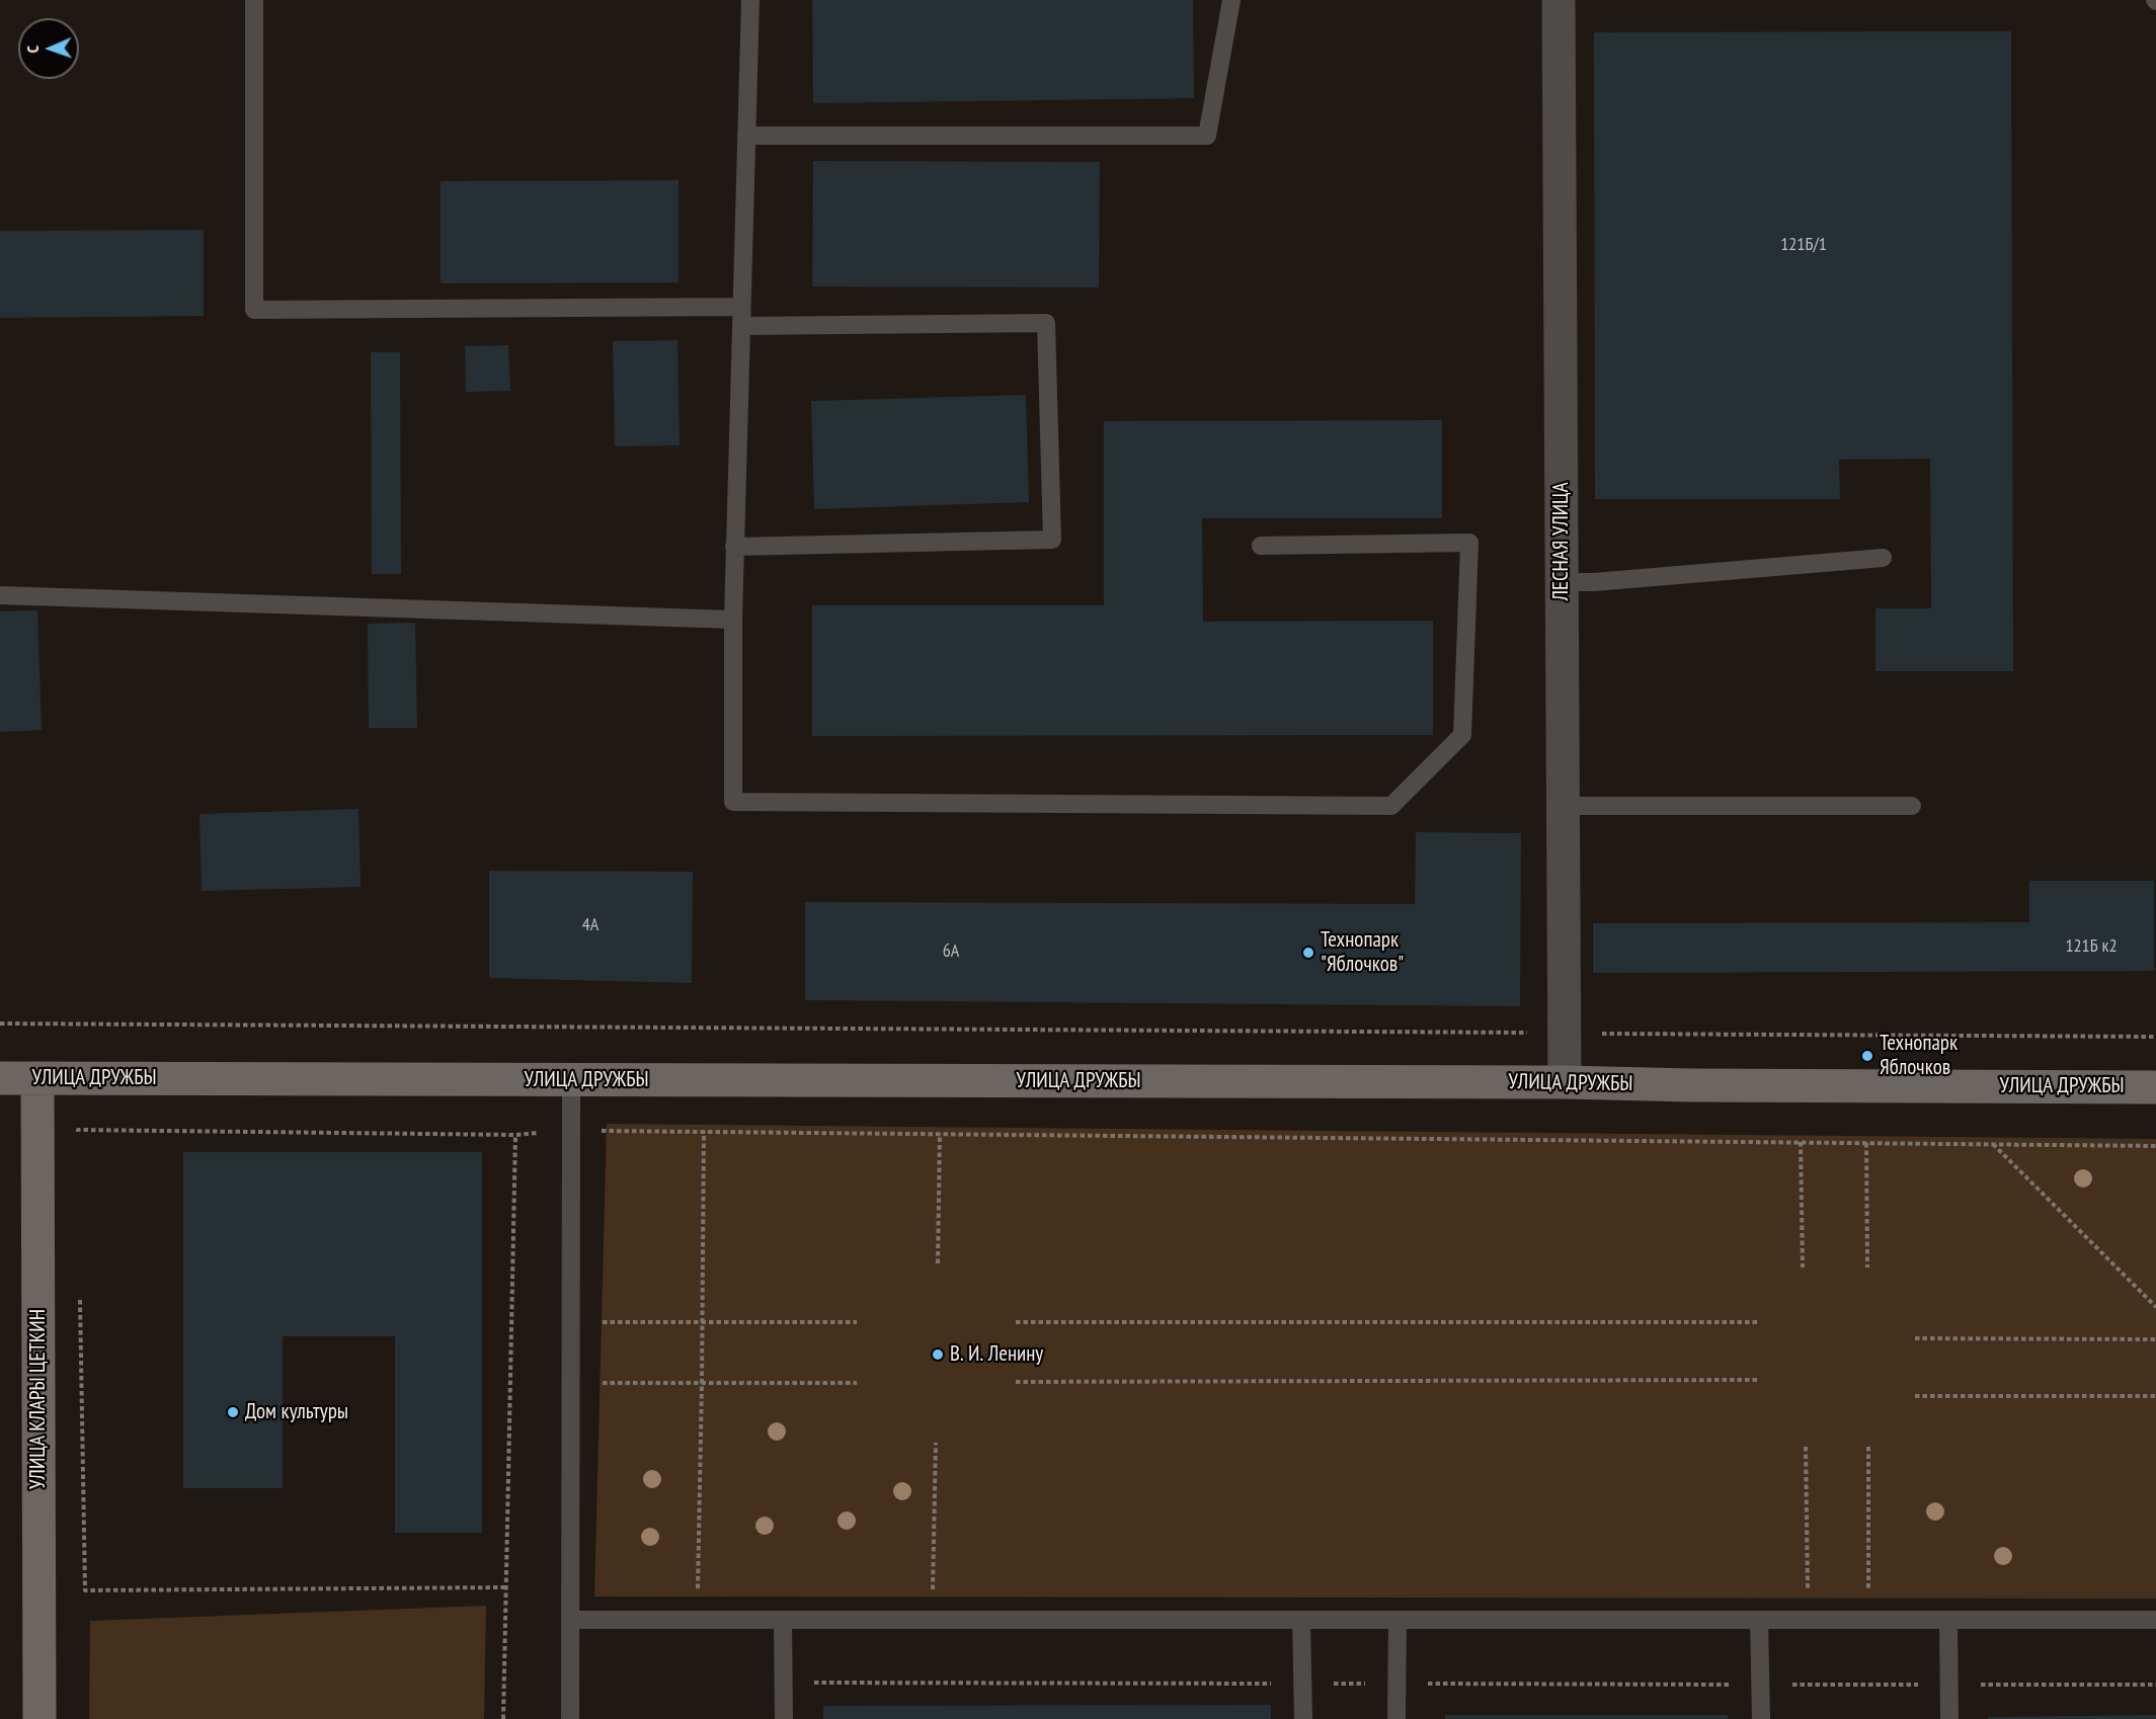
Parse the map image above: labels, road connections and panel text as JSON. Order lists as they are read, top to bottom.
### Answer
{
  "streets": {
    "main road": ["УЛИЦА ДРУЖБЫ", "УЛИЦА КЛАРЫ ЦЕТКИН"],
    "street": ["ЛЕСНАЯ УЛИЦА"]
  },
  "crossings": [
    ["ЛЕСНАЯ УЛИЦА", "УЛИЦА ДРУЖБЫ"],
    ["УЛИЦА ДРУЖБЫ", "УЛИЦА КЛАРЫ ЦЕТКИН"]
  ],
  "places": [
    "Технопарк \"Яблочков\"",
    "Технопарк Яблочков",
    "В. И. Ленину",
    "Дом культуры"
  ],
  "house_numbers": [
    "121Б/1",
    "4А",
    "121Б к2",
    "6А"
  ],
  "north": "left"
}
